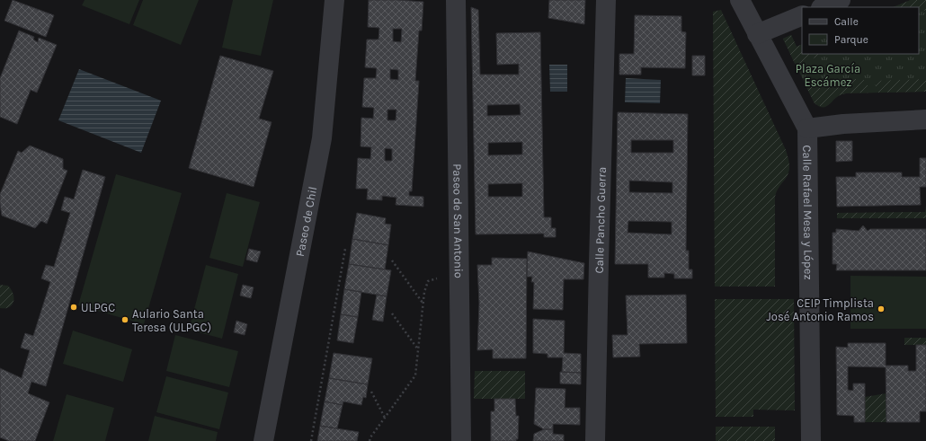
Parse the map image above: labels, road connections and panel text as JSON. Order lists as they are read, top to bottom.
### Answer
{
  "streets": {
    "street": [
      "Calle Rafael Mesa y López",
      "Paseo de San Antonio",
      "Calle Pancho Guerra",
      "Paseo de Chil"
    ]
  },
  "parks": ["Plaza García Escámez"],
  "places": ["ULPGC", "CEIP Timplista José Antonio Ramos", "Aulario Santa Teresa (ULPGC)"],
  "legend": ["Calle", "Parque"]
}
